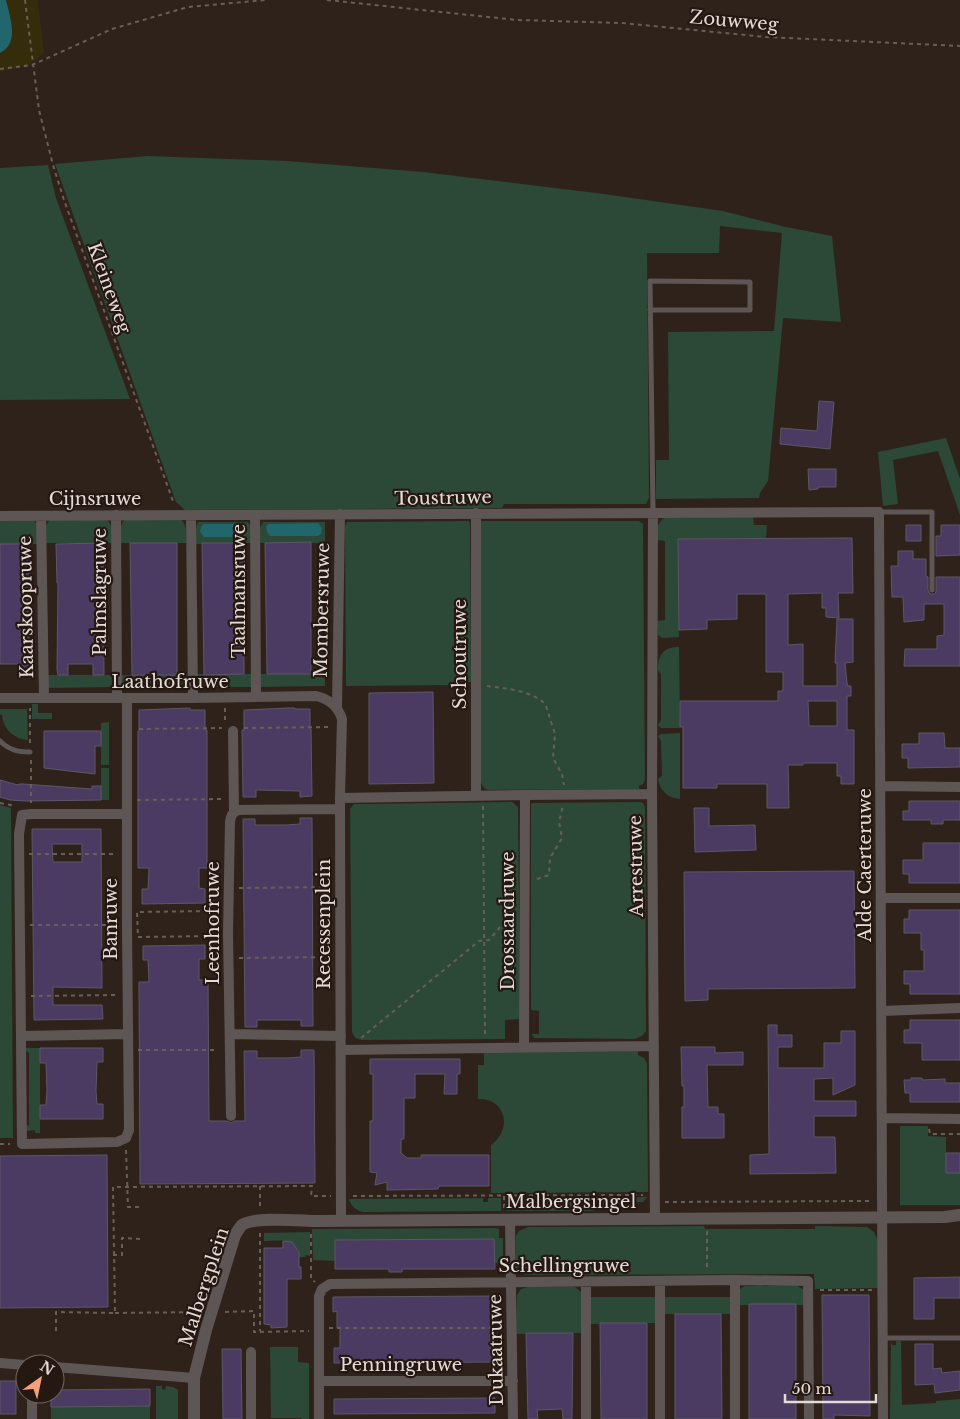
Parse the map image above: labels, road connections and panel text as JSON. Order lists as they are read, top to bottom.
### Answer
{
  "streets": {
    "street": [
      "Toustruwe",
      "Cijnsruwe",
      "Taalmansruwe",
      "Palmslagruwe",
      "Kaarskoopruwe",
      "Mombersruwe",
      "Schoutruwe",
      "Laathofruwe",
      "Alde Caerteruwe",
      "Arrestruwe",
      "Banruwe",
      "Drossaardruwe",
      "Leenhofruwe",
      "Recessenplein",
      "Malbergsingel",
      "Schellingruwe",
      "Malbergplein",
      "Dukaatruwe",
      "Penningruwe"
    ],
    "path": ["Zouwweg", "Kleineweg"]
  },
  "crossings": [
    ["Kleineweg", "Cijnsruwe"],
    ["Toustruwe", "Cijnsruwe"],
    ["Toustruwe", "Taalmansruwe"],
    ["Toustruwe", "Mombersruwe"],
    ["Toustruwe", "Schoutruwe"],
    ["Toustruwe", "Alde Caerteruwe"],
    ["Toustruwe", "Arrestruwe"],
    ["Cijnsruwe", "Palmslagruwe"],
    ["Cijnsruwe", "Kaarskoopruwe"],
    ["Taalmansruwe", "Laathofruwe"],
    ["Palmslagruwe", "Laathofruwe"],
    ["Palmslagruwe", "Banruwe"],
    ["Kaarskoopruwe", "Laathofruwe"],
    ["Mombersruwe", "Laathofruwe"],
    ["Mombersruwe", "Recessenplein"],
    ["Laathofruwe", "Banruwe"],
    ["Laathofruwe", "Recessenplein"],
    ["Alde Caerteruwe", "Malbergsingel"],
    ["Arrestruwe", "Malbergsingel"],
    ["Recessenplein", "Malbergsingel"],
    ["Malbergsingel", "Malbergplein"],
    ["Malbergsingel", "Dukaatruwe"],
    ["Schellingruwe", "Dukaatruwe"],
    ["Dukaatruwe", "Penningruwe"]
  ],
  "scale_bar": "50 m",
  "north": "top right"
}
